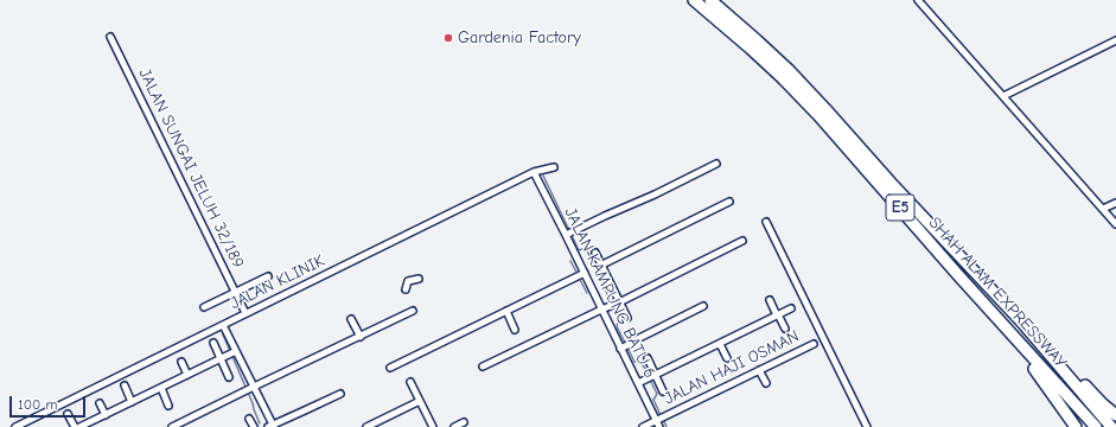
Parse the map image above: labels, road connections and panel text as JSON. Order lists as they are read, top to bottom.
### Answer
{
  "streets": {
    "highway": ["E5", "SHAH ALAM EXPRESSWAY"],
    "street": [
      "JALAN SUNGAI JELUH 32/189",
      "JALAN KLINIK",
      "JALAN KAMPUNG BATU 6",
      "JALAN HAJI OSMAN"
    ]
  },
  "crossings": [
    ["JALAN SUNGAI JELUH 32/189", "JALAN KLINIK"],
    ["JALAN KLINIK", "JALAN KAMPUNG BATU 6"],
    ["JALAN KAMPUNG BATU 6", "JALAN HAJI OSMAN"]
  ],
  "places": ["Gardenia Factory"],
  "scale_bar": "100 m"
}
